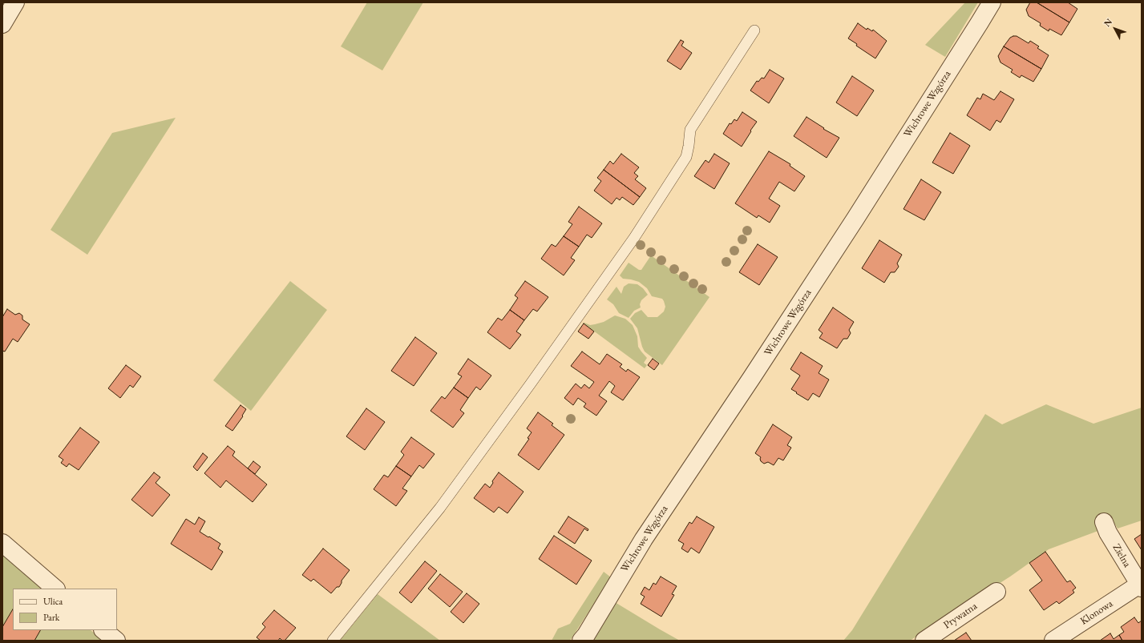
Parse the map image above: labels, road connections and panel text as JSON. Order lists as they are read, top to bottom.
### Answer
{
  "streets": {
    "street": [
      "Wichrowe Wzgórza",
      "Zielna",
      "Klonowa",
      "Prywatna"
    ]
  },
  "crossings": [
    ["Zielna", "Klonowa"]
  ],
  "legend": ["Ulica", "Park"],
  "north": "top left"
}
